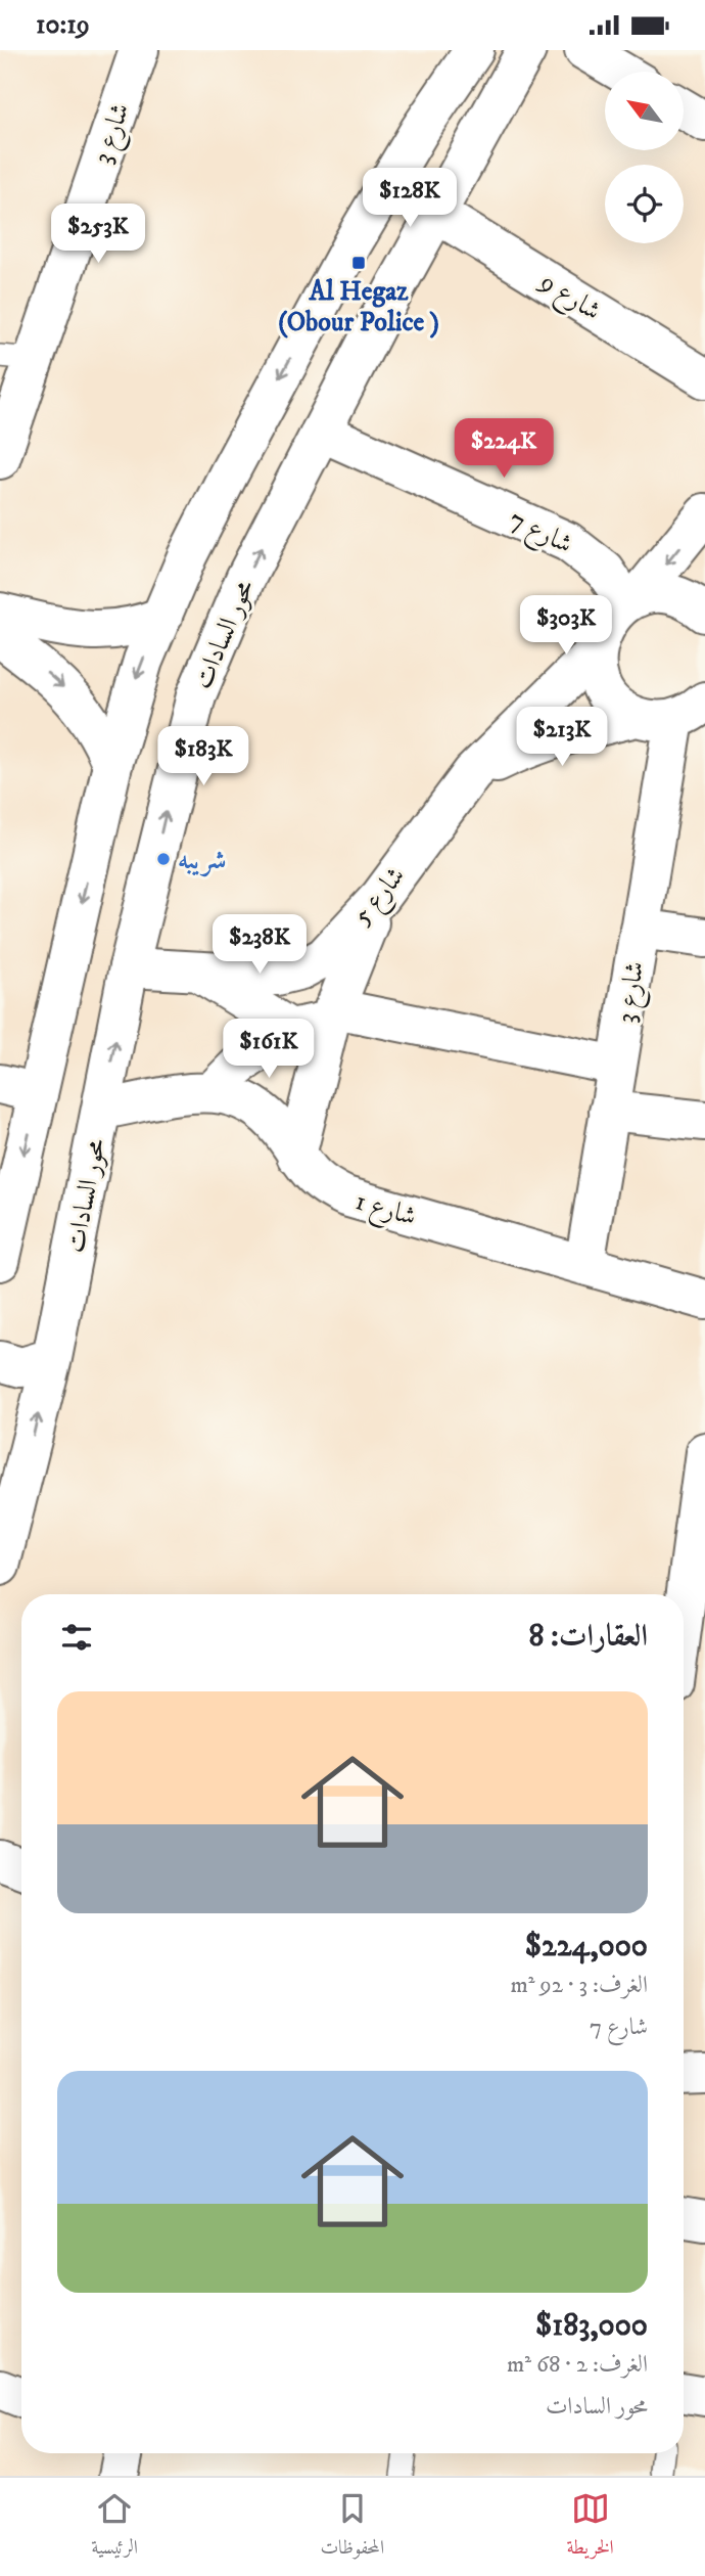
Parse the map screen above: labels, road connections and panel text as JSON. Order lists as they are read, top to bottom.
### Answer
{
  "streets": {
    "street": [
      "شارع 3",
      "شارع 9",
      "شارع 7",
      "محور السادات",
      "شارع 5",
      "شارع 1"
    ]
  },
  "crossings": [
    ["شارع 3", "شارع 5"],
    ["شارع 3", "شارع 1"],
    ["شارع 9", "محور السادات"],
    ["شارع 7", "محور السادات"],
    ["محور السادات", "شارع 5"],
    ["محور السادات", "شارع 1"]
  ],
  "places": {
    "transit": ["Al Hegaz (Obour Police )"],
    "other": ["شريبه"]
  },
  "north": "top left",
  "page": {
    "status": "10:19",
    "price": [
      "$128K",
      "$253K",
      "$224K",
      "$303K",
      "$213K",
      "$183K",
      "$238K",
      "$161K"
    ],
    "heading": "العقارات: 8",
    "list": [
      {
        "name": "$224,000",
        "note": "الغرف: 3 · 92 m² · شارع 7"
      },
      {
        "name": "$183,000",
        "note": "الغرف: 2 · 68 m² · محور السادات"
      }
    ],
    "tabs": ["الخريطة", "المحفوظات", "الرئيسية"]
  }
}
